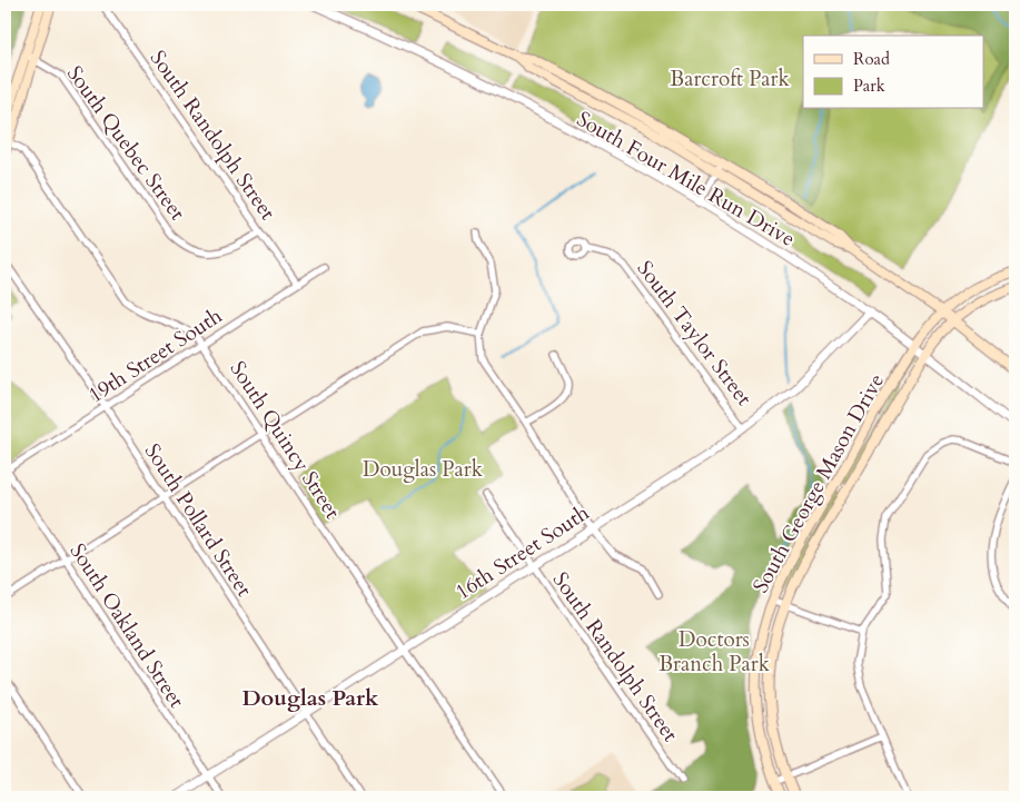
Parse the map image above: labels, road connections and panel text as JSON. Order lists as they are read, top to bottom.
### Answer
{
  "streets": {
    "main road": ["South Four Mile Run Drive", "South George Mason Drive"],
    "street": [
      "South Randolph Street",
      "South Quebec Street",
      "South Taylor Street",
      "19th Street South",
      "South Quincy Street",
      "South Pollard Street",
      "16th Street South",
      "South Oakland Street"
    ]
  },
  "crossings": [
    ["South Randolph Street", "South Quebec Street"],
    ["South Randolph Street", "19th Street South"],
    ["South Randolph Street", "16th Street South"],
    ["South Four Mile Run Drive", "South George Mason Drive"],
    ["South Four Mile Run Drive", "16th Street South"],
    ["South Taylor Street", "16th Street South"],
    ["19th Street South", "South Quincy Street"],
    ["19th Street South", "South Pollard Street"],
    ["19th Street South", "South Oakland Street"],
    ["South Quincy Street", "16th Street South"],
    ["South Pollard Street", "16th Street South"],
    ["16th Street South", "South Oakland Street"]
  ],
  "districts": ["Douglas Park"],
  "parks": ["Barcroft Park", "Douglas Park", "Doctors Branch Park"],
  "legend": ["Road", "Park"]
}
